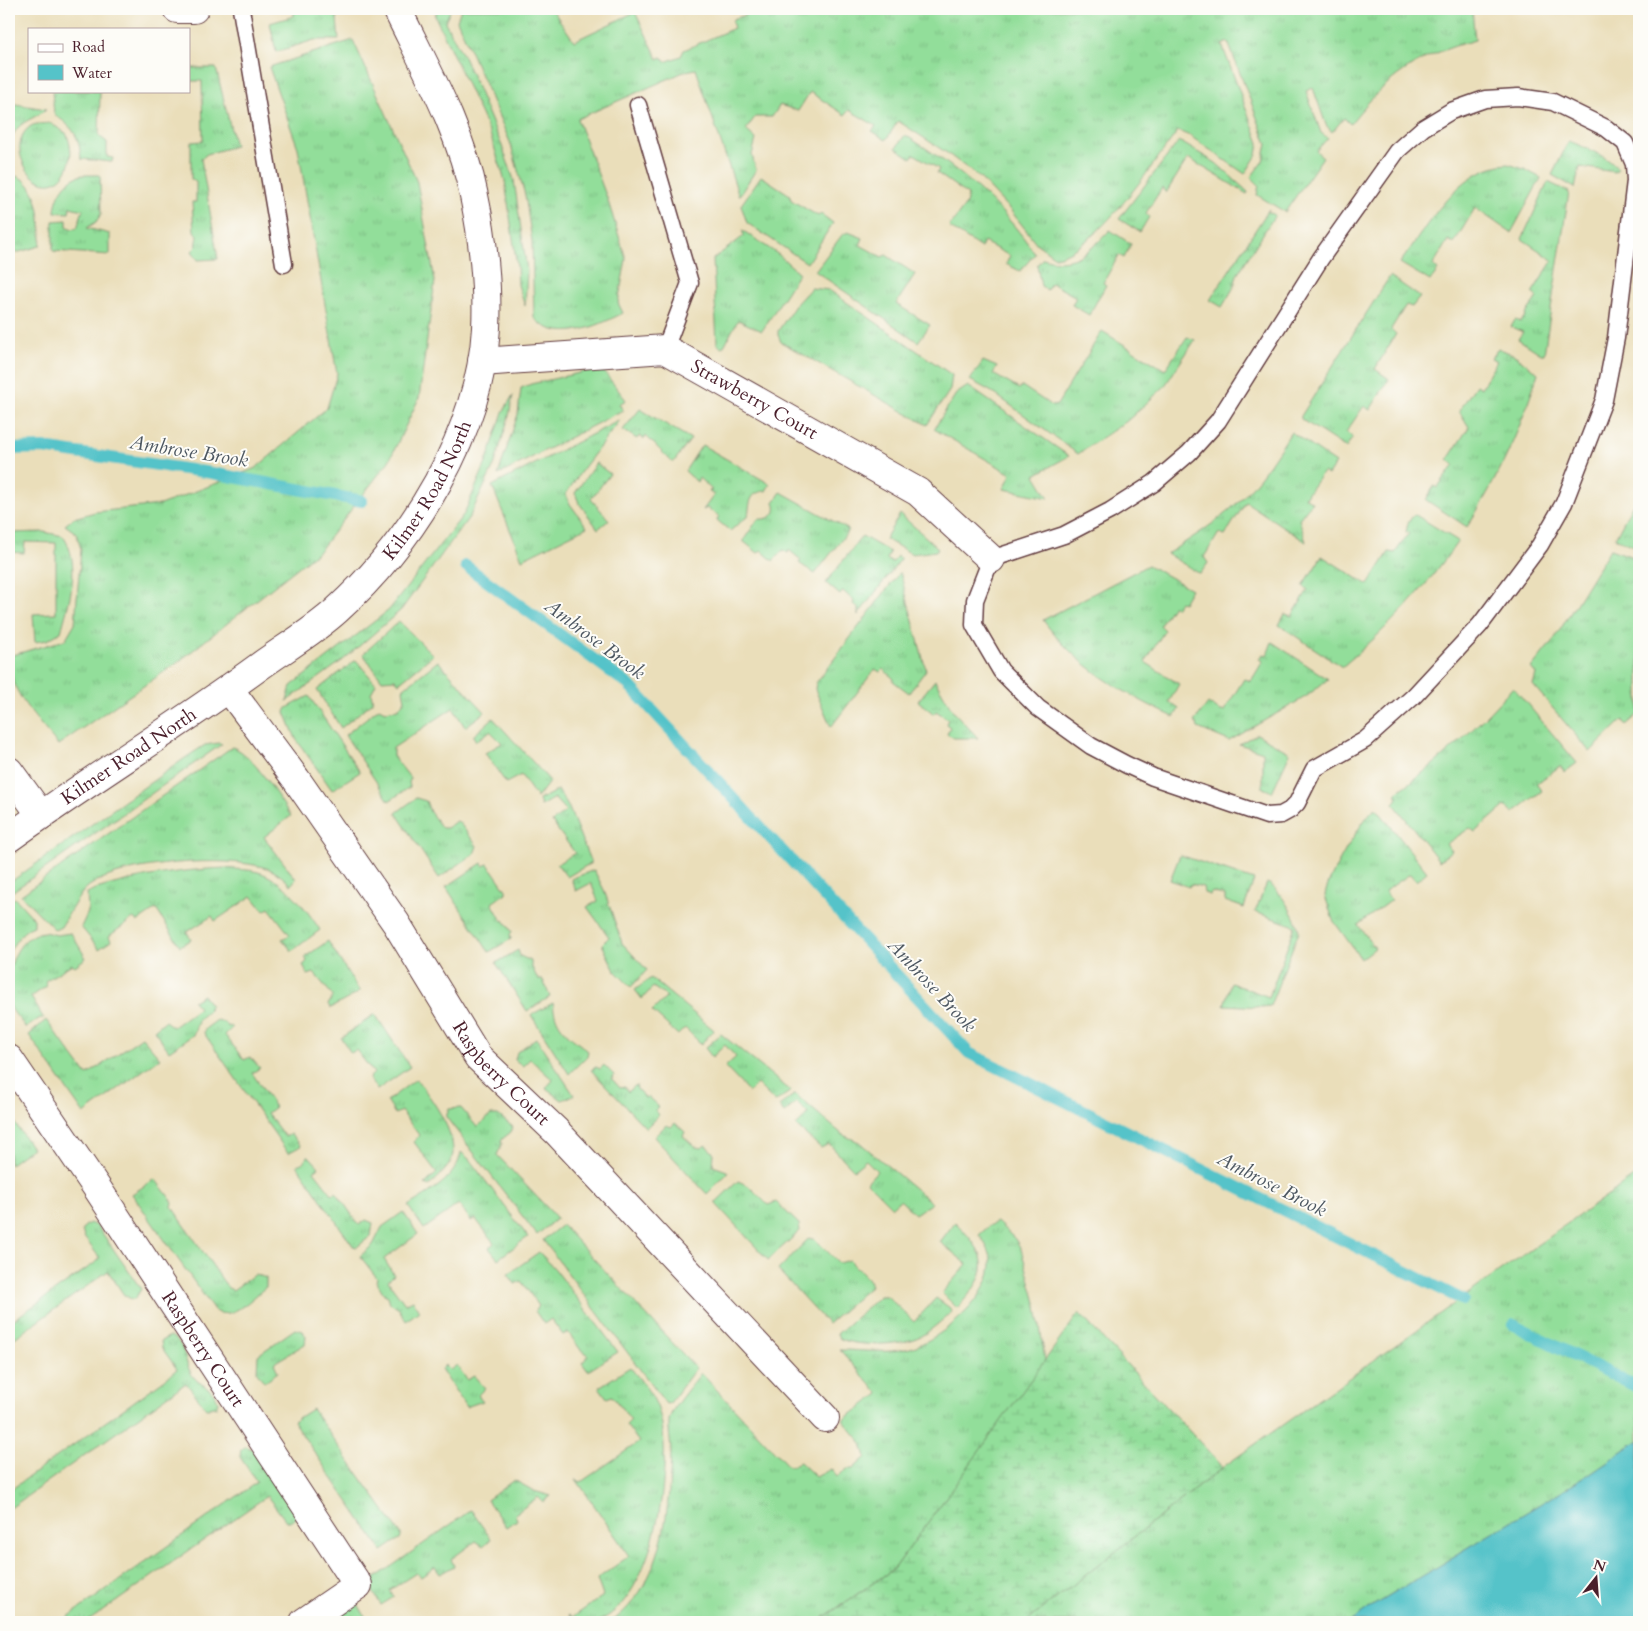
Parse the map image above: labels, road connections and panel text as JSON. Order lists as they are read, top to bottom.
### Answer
{
  "streets": {
    "street": ["Strawberry Court", "Kilmer Road North", "Raspberry Court"]
  },
  "crossings": [
    ["Kilmer Road North", "Raspberry Court"]
  ],
  "water": ["Ambrose Brook"],
  "legend": ["Road", "Water"],
  "north": "top"
}
